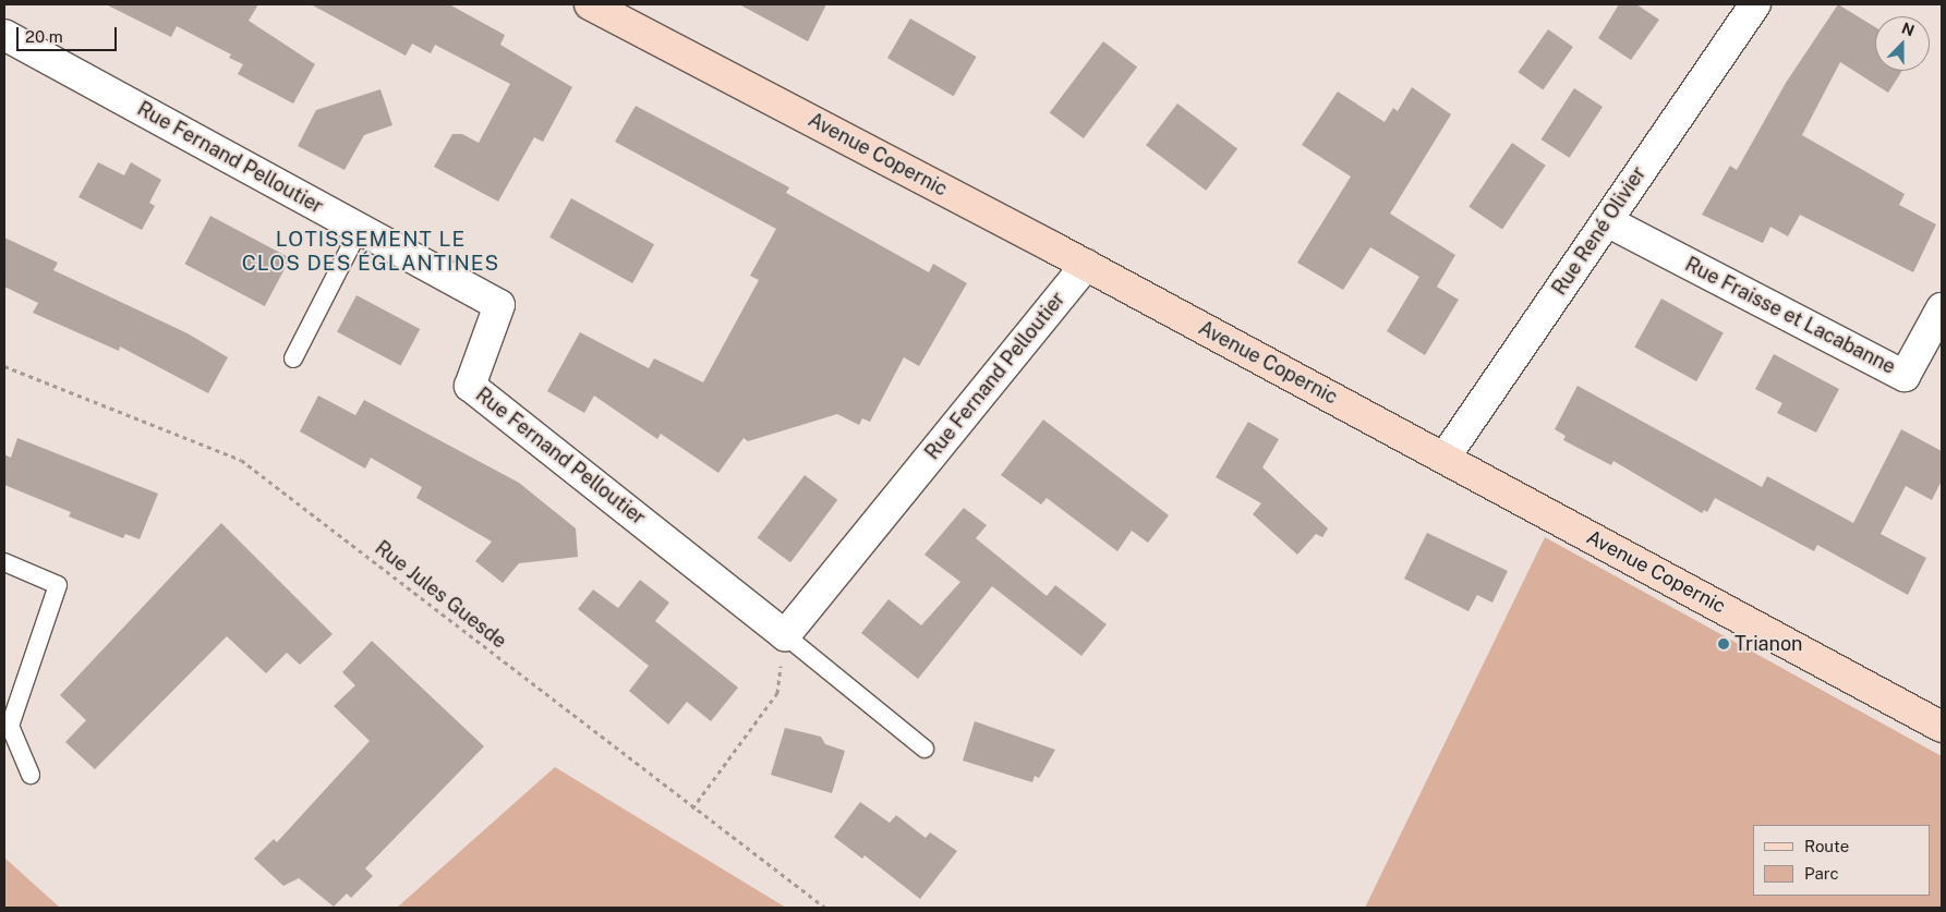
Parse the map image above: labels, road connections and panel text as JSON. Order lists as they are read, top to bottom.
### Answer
{
  "streets": {
    "street": [
      "Avenue Copernic",
      "Rue Fernand Pelloutier",
      "Rue René Olivier",
      "Rue Fraisse et Lacabanne"
    ],
    "path": ["Rue Jules Guesde"]
  },
  "crossings": [
    ["Avenue Copernic", "Rue Fernand Pelloutier"],
    ["Avenue Copernic", "Rue René Olivier"],
    ["Rue René Olivier", "Rue Fraisse et Lacabanne"]
  ],
  "districts": ["LOTISSEMENT LE CLOS DES ÉGLANTINES"],
  "places": ["Trianon"],
  "legend": ["Route", "Parc"],
  "scale_bar": "20 m",
  "north": "top"
}
